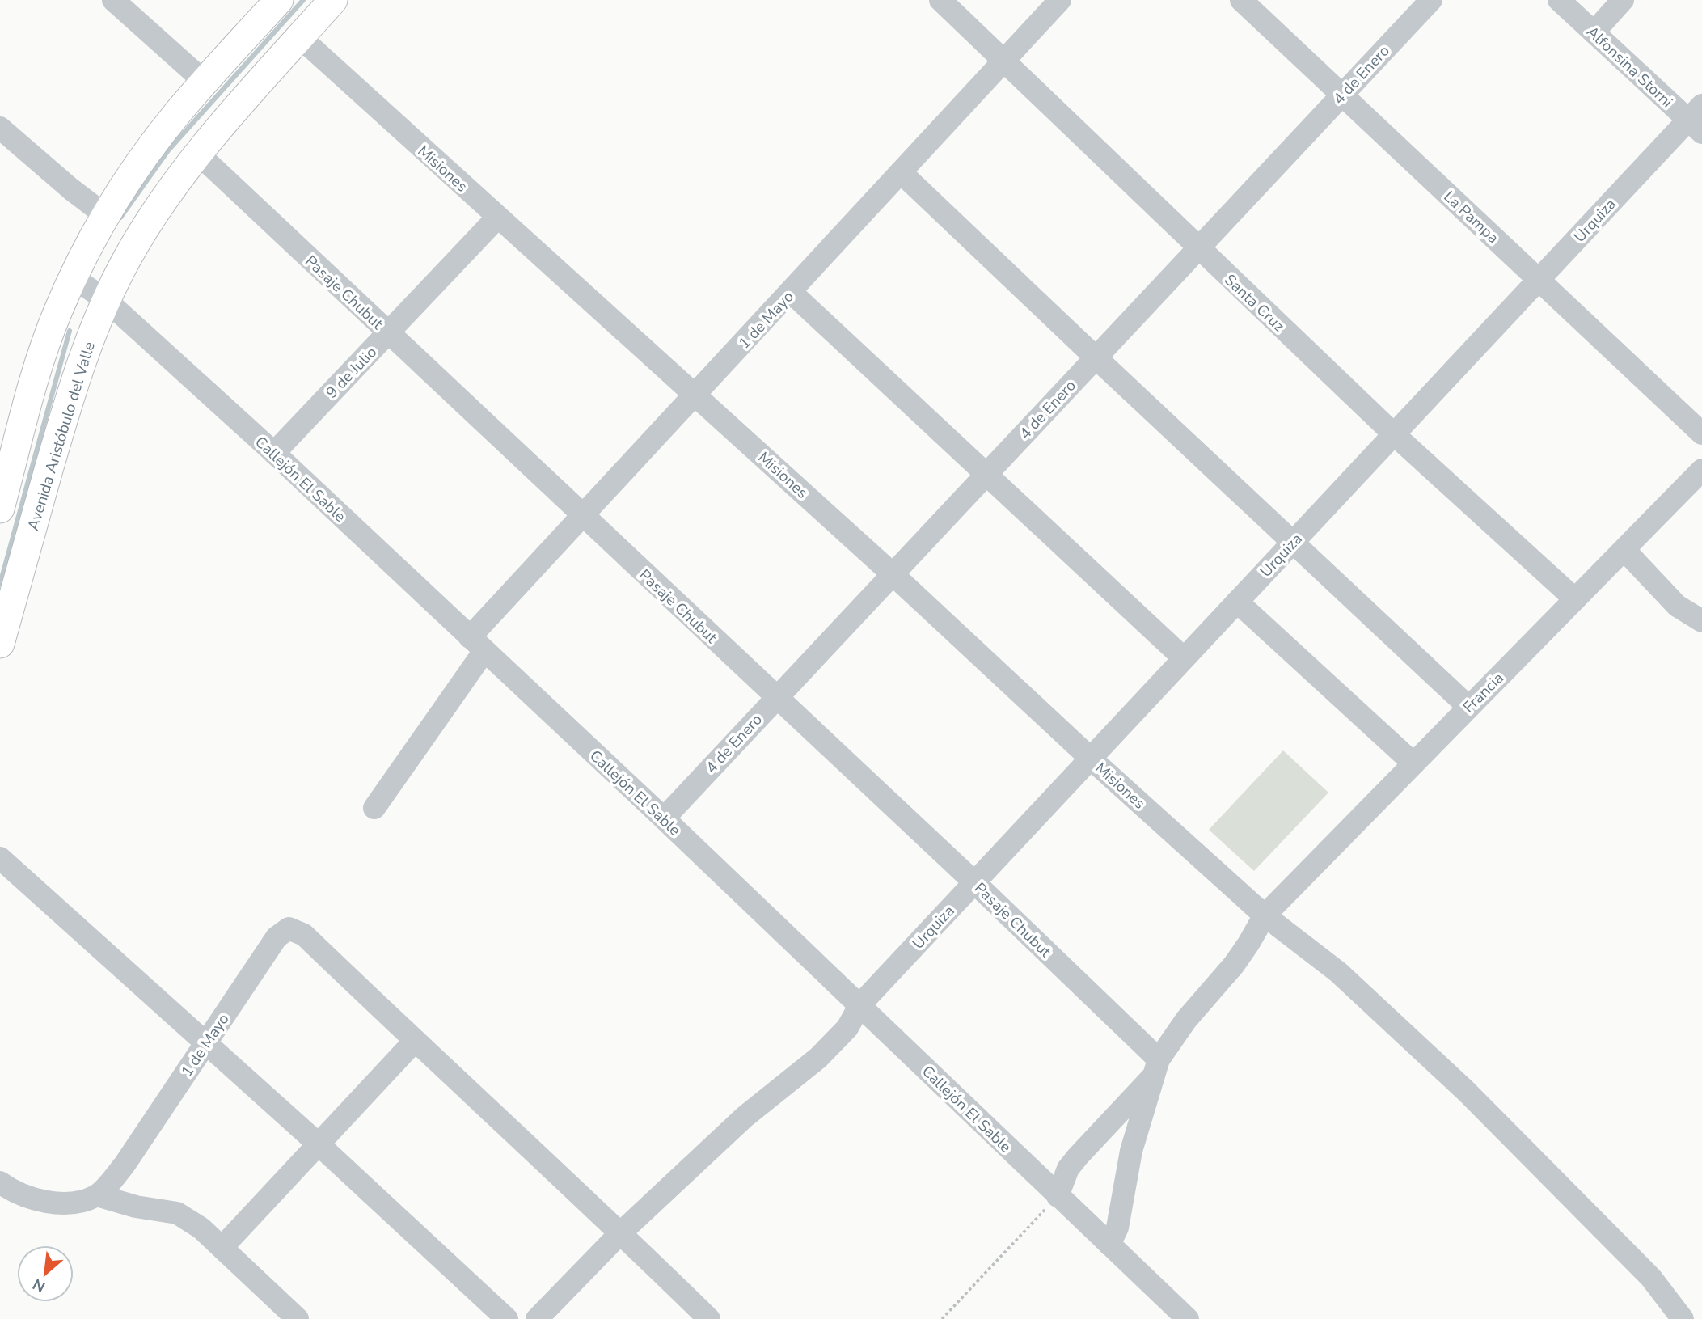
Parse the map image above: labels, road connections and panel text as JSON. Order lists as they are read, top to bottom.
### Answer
{
  "streets": {
    "main road": ["Avenida Aristóbulo del Valle"],
    "street": [
      "Alfonsina Storni",
      "4 de Enero",
      "Misiones",
      "La Pampa",
      "Urquiza",
      "Pasaje Chubut",
      "Santa Cruz",
      "1 de Mayo",
      "9 de Julio",
      "Callejón El Sable",
      "Francia"
    ]
  },
  "crossings": [
    ["Alfonsina Storni", "Urquiza"],
    ["4 de Enero", "Misiones"],
    ["4 de Enero", "La Pampa"],
    ["4 de Enero", "Pasaje Chubut"],
    ["4 de Enero", "Santa Cruz"],
    ["4 de Enero", "Callejón El Sable"],
    ["Misiones", "Urquiza"],
    ["Misiones", "1 de Mayo"],
    ["Misiones", "9 de Julio"],
    ["Misiones", "Avenida Aristóbulo del Valle"],
    ["Misiones", "Francia"],
    ["La Pampa", "Urquiza"],
    ["Urquiza", "Pasaje Chubut"],
    ["Urquiza", "Santa Cruz"],
    ["Urquiza", "Callejón El Sable"],
    ["Pasaje Chubut", "1 de Mayo"],
    ["Pasaje Chubut", "9 de Julio"],
    ["Pasaje Chubut", "Avenida Aristóbulo del Valle"],
    ["Pasaje Chubut", "Francia"],
    ["Santa Cruz", "1 de Mayo"],
    ["Santa Cruz", "Francia"],
    ["1 de Mayo", "Callejón El Sable"],
    ["9 de Julio", "Callejón El Sable"],
    ["Avenida Aristóbulo del Valle", "Callejón El Sable"]
  ],
  "north": "bottom left"
}
